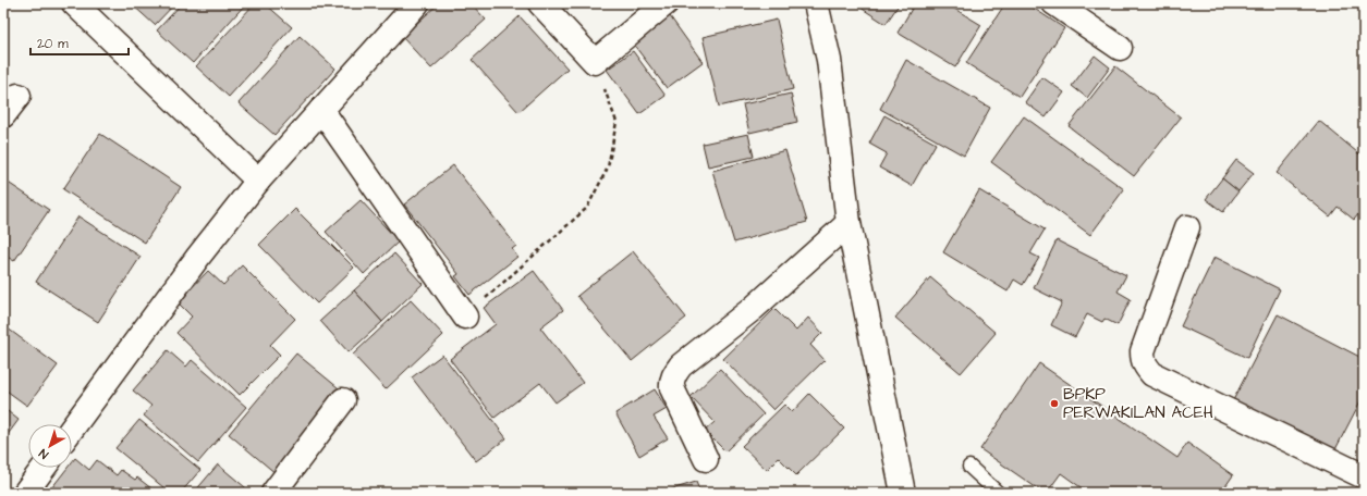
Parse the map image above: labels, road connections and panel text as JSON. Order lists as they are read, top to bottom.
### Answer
{
  "places": ["BPKP PERWAKILAN ACEH"],
  "scale_bar": "20 m",
  "north": "bottom left"
}
